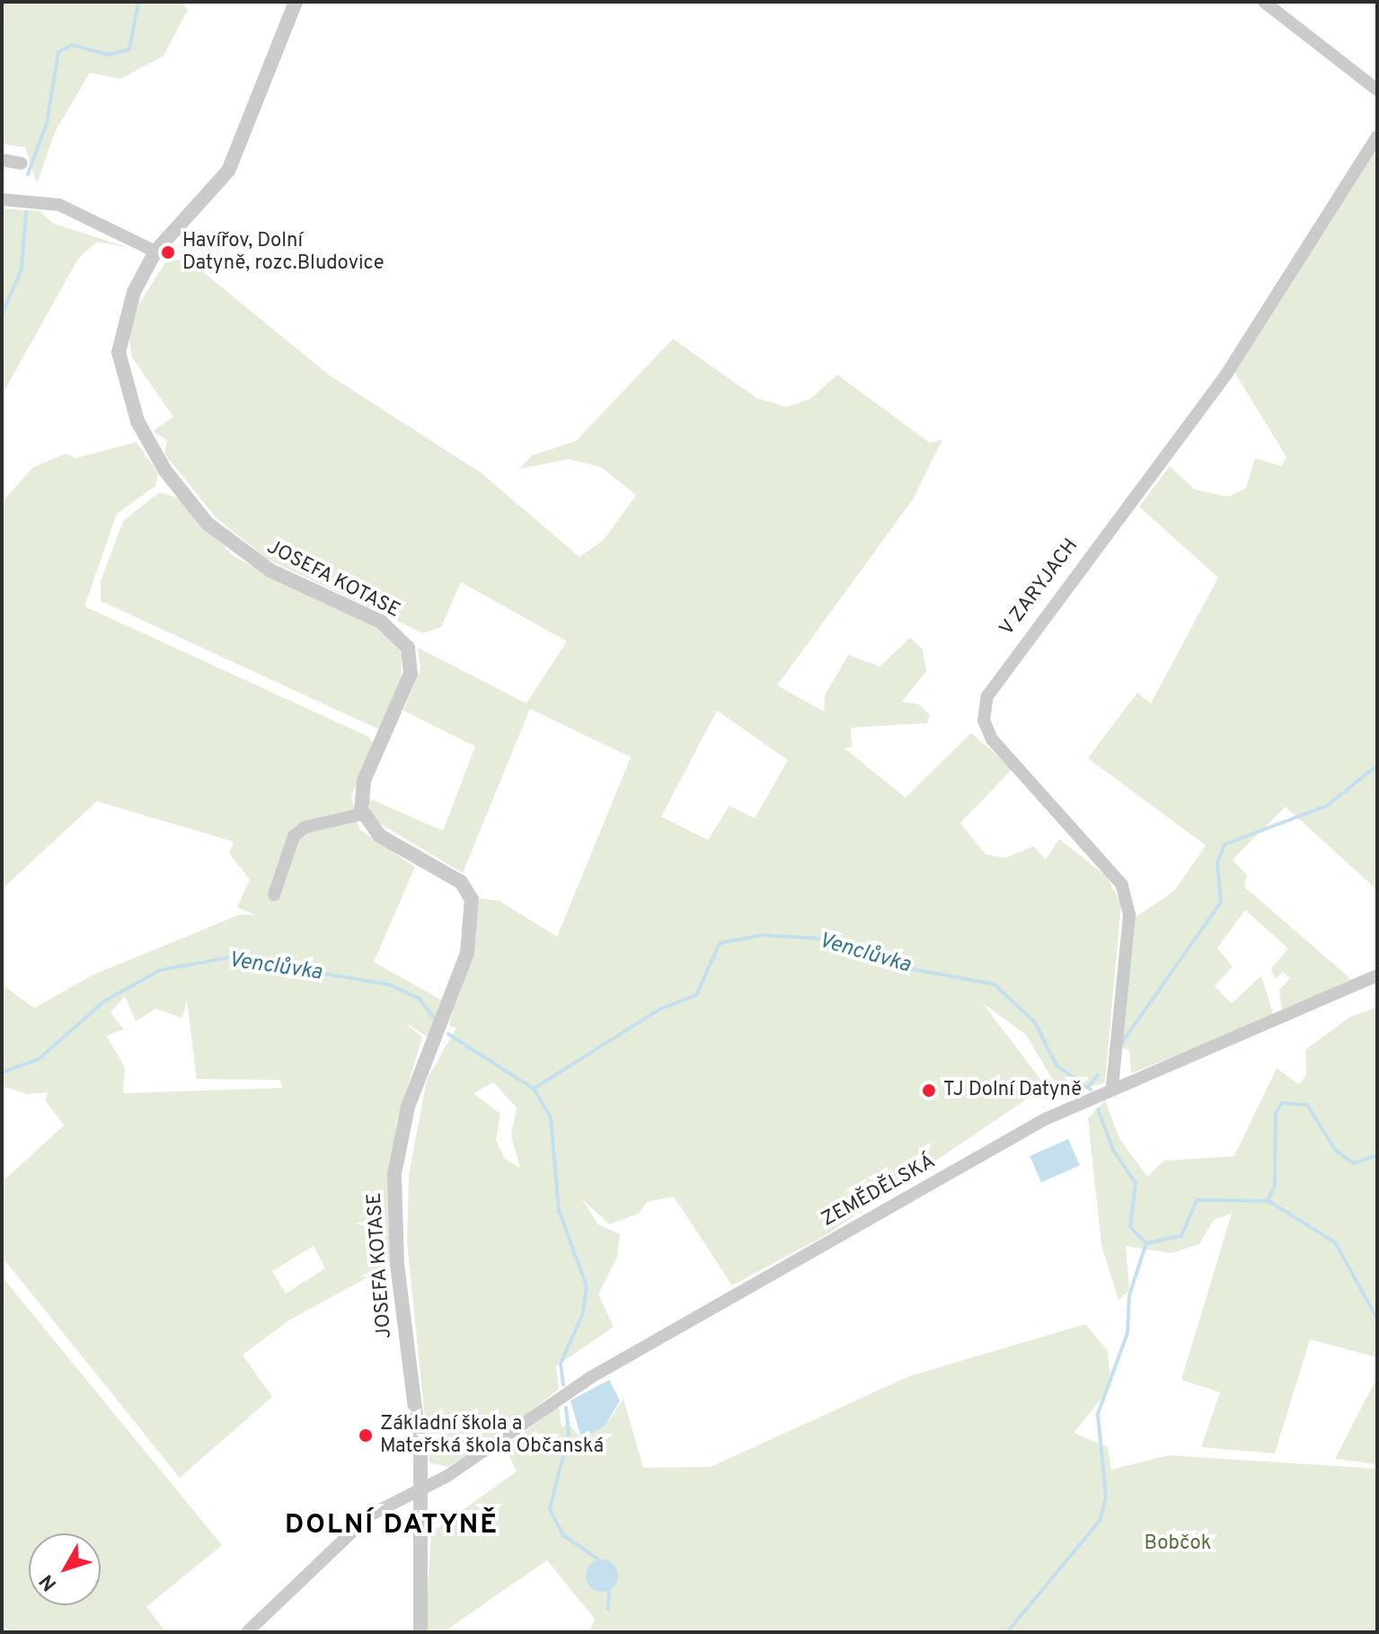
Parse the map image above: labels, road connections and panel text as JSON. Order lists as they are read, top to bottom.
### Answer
{
  "streets": {
    "street": ["JOSEFA KOTASE", "V ZARYJACH", "ZEMĚDĚLSKÁ"]
  },
  "crossings": [
    ["JOSEFA KOTASE", "ZEMĚDĚLSKÁ"],
    ["V ZARYJACH", "ZEMĚDĚLSKÁ"]
  ],
  "districts": ["DOLNÍ DATYNĚ"],
  "water": ["Venclůvka"],
  "parks": ["Bobčok"],
  "places": ["Havířov, Dolní Datyně, rozc.Bludovice", "TJ Dolní Datyně", "Základní škola a Mateřská škola Občanská"],
  "north": "bottom left"
}
